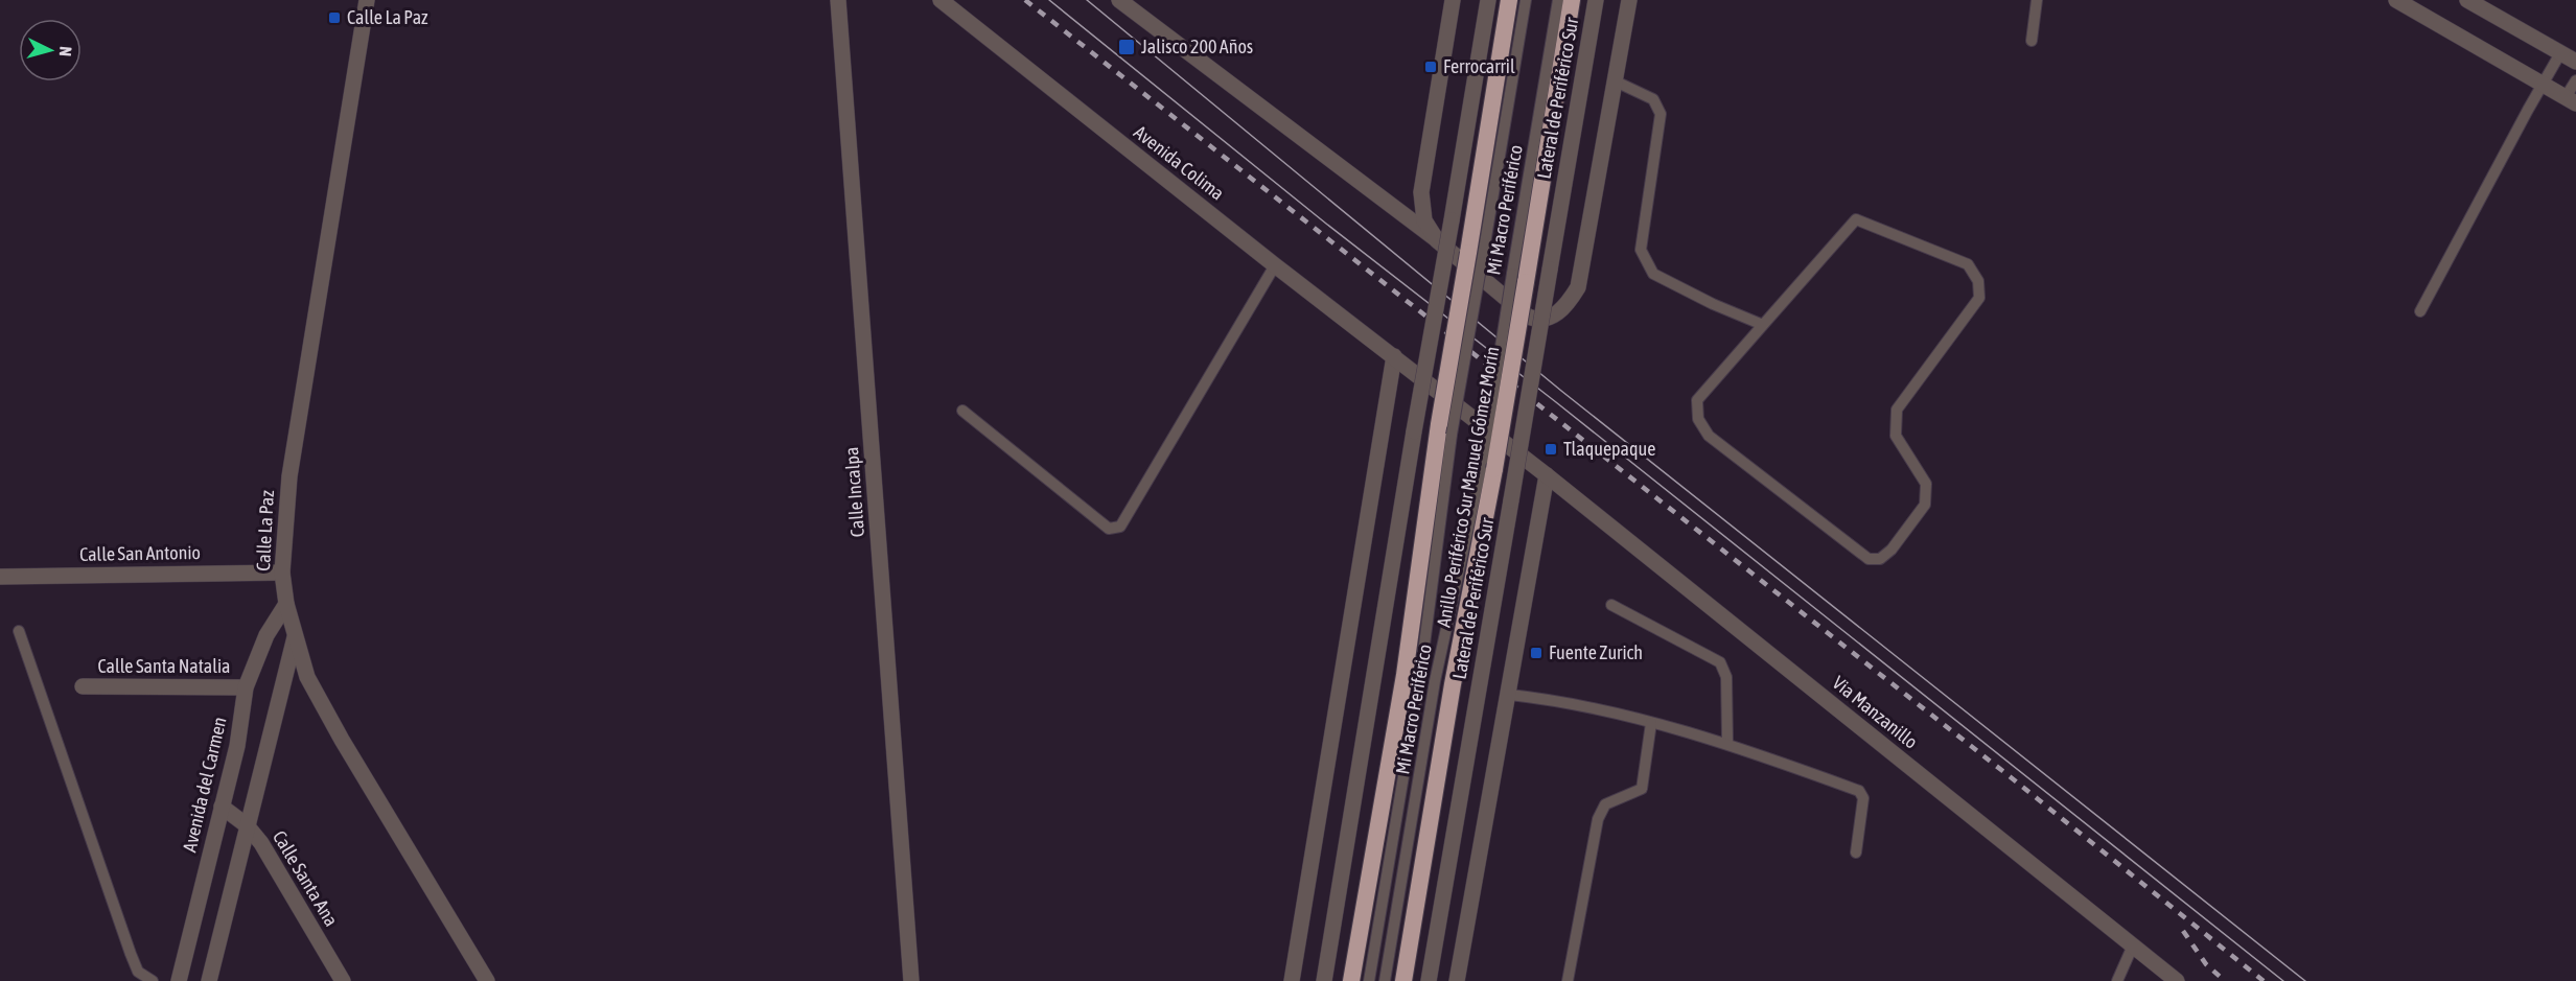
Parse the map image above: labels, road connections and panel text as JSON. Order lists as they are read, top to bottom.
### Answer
{
  "streets": {
    "highway": ["Anillo Periférico Sur Manuel Gómez Morín"],
    "street": [
      "Lateral de Periférico Sur",
      "Avenida Colima",
      "Calle Incalpa",
      "Calle La Paz",
      "Calle San Antonio",
      "Calle Santa Natalia",
      "Via Manzanillo",
      "Avenida del Carmen",
      "Calle Santa Ana"
    ],
    "lane": ["Mi Macro Periférico"]
  },
  "crossings": [
    ["Avenida Colima", "Via Manzanillo"],
    ["Mi Macro Periférico", "Anillo Periférico Sur Manuel Gómez Morín"],
    ["Calle La Paz", "Calle San Antonio"],
    ["Calle La Paz", "Avenida del Carmen"],
    ["Calle Santa Natalia", "Avenida del Carmen"],
    ["Avenida del Carmen", "Calle Santa Ana"]
  ],
  "places": {
    "transit": [
      "Calle La Paz",
      "Jalisco 200 Años",
      "Ferrocarril",
      "Tlaquepaque",
      "Fuente Zurich"
    ]
  },
  "north": "right"
}
